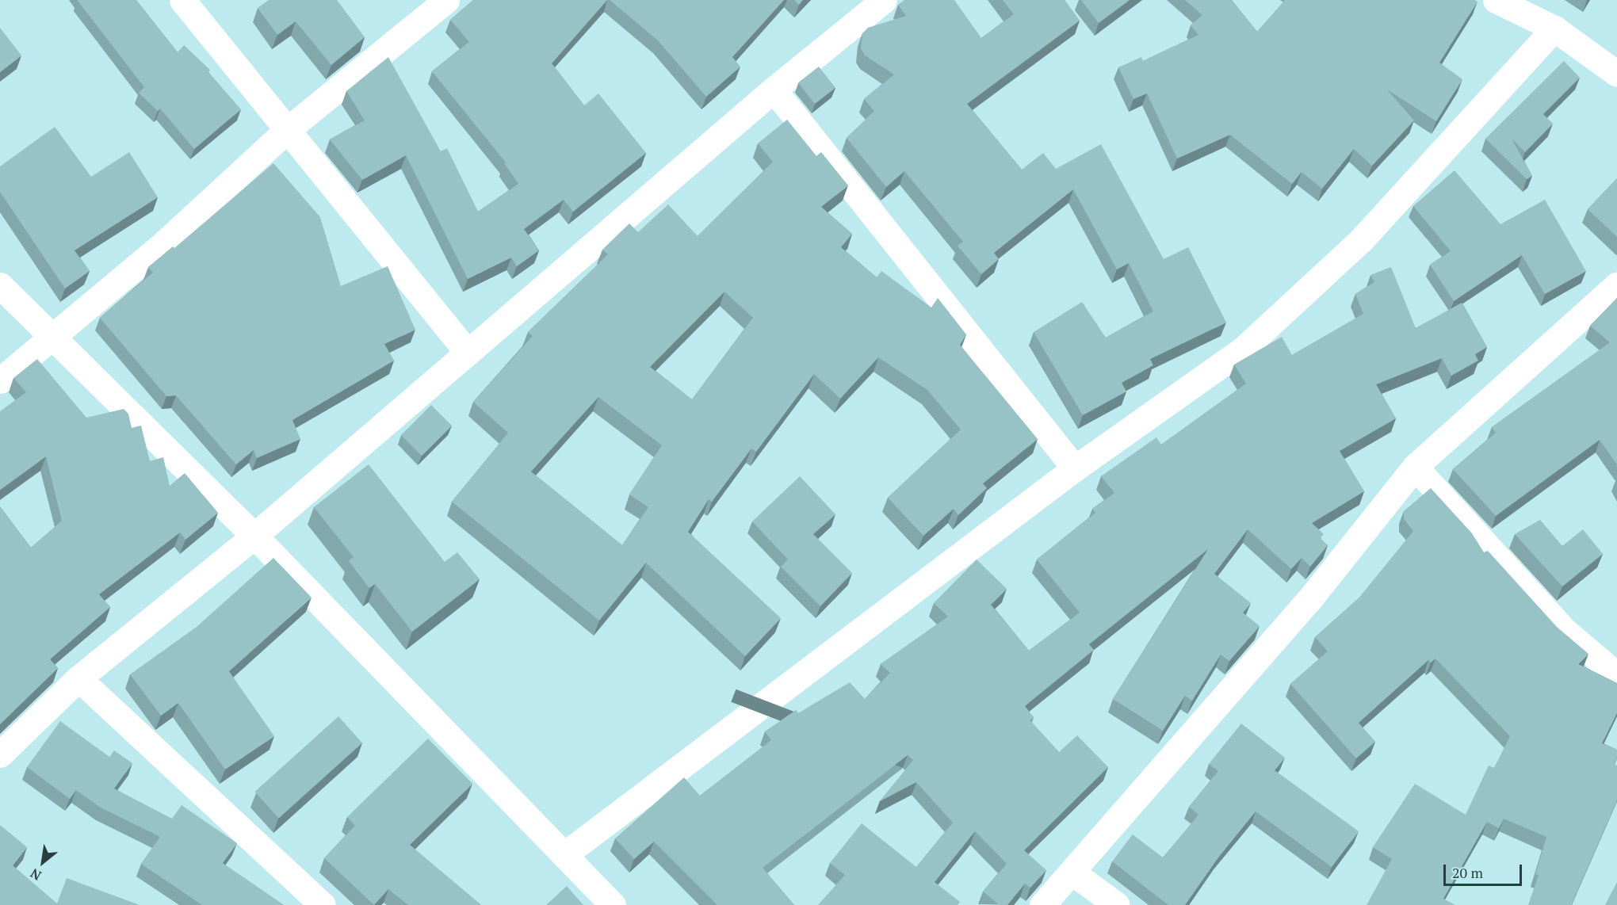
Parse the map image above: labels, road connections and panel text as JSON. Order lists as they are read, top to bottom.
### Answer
{
  "scale_bar": "20 m",
  "north": "bottom left"
}
